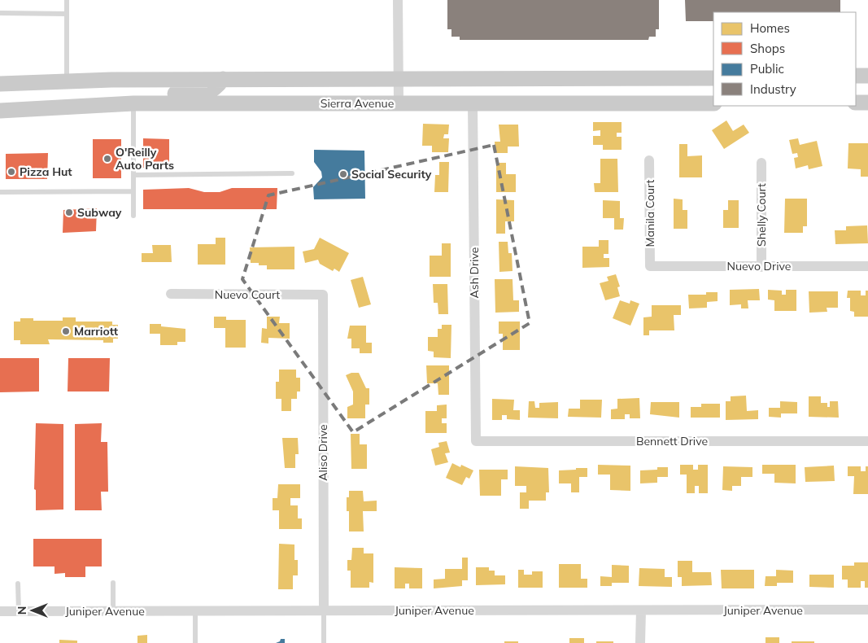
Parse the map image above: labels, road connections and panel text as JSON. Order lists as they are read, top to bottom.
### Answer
{
  "streets": {
    "main road": ["Sierra Avenue"],
    "street": [
      "Manila Court",
      "Shelly Court",
      "Nuevo Drive",
      "Ash Drive",
      "Nuevo Court",
      "Bennett Drive",
      "Aliso Drive",
      "Juniper Avenue"
    ]
  },
  "crossings": [
    ["Sierra Avenue", "Ash Drive"],
    ["Manila Court", "Nuevo Drive"],
    ["Shelly Court", "Nuevo Drive"],
    ["Ash Drive", "Bennett Drive"],
    ["Nuevo Court", "Aliso Drive"],
    ["Aliso Drive", "Juniper Avenue"]
  ],
  "places": [
    "O'Reilly Auto Parts",
    "Pizza Hut",
    "Social Security",
    "Subway",
    "Marriott"
  ],
  "legend": [
    "Homes",
    "Shops",
    "Public",
    "Industry"
  ],
  "north": "left"
}
